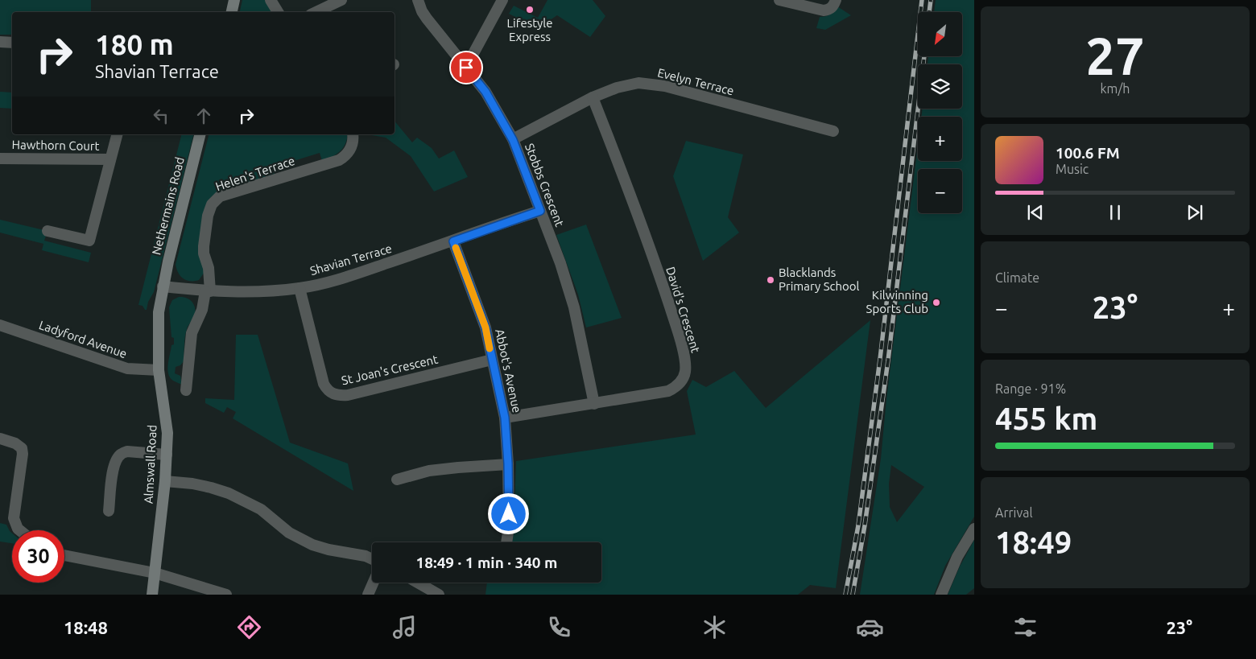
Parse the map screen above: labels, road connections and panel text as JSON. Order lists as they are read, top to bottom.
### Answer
{
  "streets": {
    "main road": ["Nethermains Road", "Almswall Road"],
    "street": [
      "Evelyn Terrace",
      "Hawthorn Court",
      "Helen's Terrace",
      "Stobbs Crescent",
      "Shavian Terrace",
      "David's Crescent",
      "Ladyford Avenue",
      "St Joan's Crescent",
      "Abbot's Avenue"
    ]
  },
  "crossings": [
    ["Evelyn Terrace", "Stobbs Crescent"],
    ["Evelyn Terrace", "David's Crescent"],
    ["Helen's Terrace", "Shavian Terrace"],
    ["Stobbs Crescent", "Shavian Terrace"],
    ["Stobbs Crescent", "David's Crescent"],
    ["Nethermains Road", "Shavian Terrace"],
    ["Nethermains Road", "Almswall Road"],
    ["Shavian Terrace", "St Joan's Crescent"],
    ["Shavian Terrace", "Abbot's Avenue"],
    ["Shavian Terrace", "Almswall Road"],
    ["David's Crescent", "Abbot's Avenue"],
    ["Ladyford Avenue", "Almswall Road"],
    ["St Joan's Crescent", "Abbot's Avenue"]
  ],
  "places": ["Lifestyle Express", "Blacklands Primary School", "Kilwinning Sports Club"],
  "north": "bottom left",
  "page": {
    "tile": [
      ["27", "km/h"],
      "Climate",
      ["Range · 91%", "455 km"],
      ["Arrival", "18:49"]
    ],
    "map_buttons": ["+", "−"],
    "turn": ["180 m", "Shavian Terrace"],
    "song": ["100.6 FM", "Music"],
    "heat": ["−", "23°", "+"],
    "limit": "30",
    "trip": "18:49 · 1 min · 340 m",
    "tabs": ["18:48", "23°"]
  }
}
